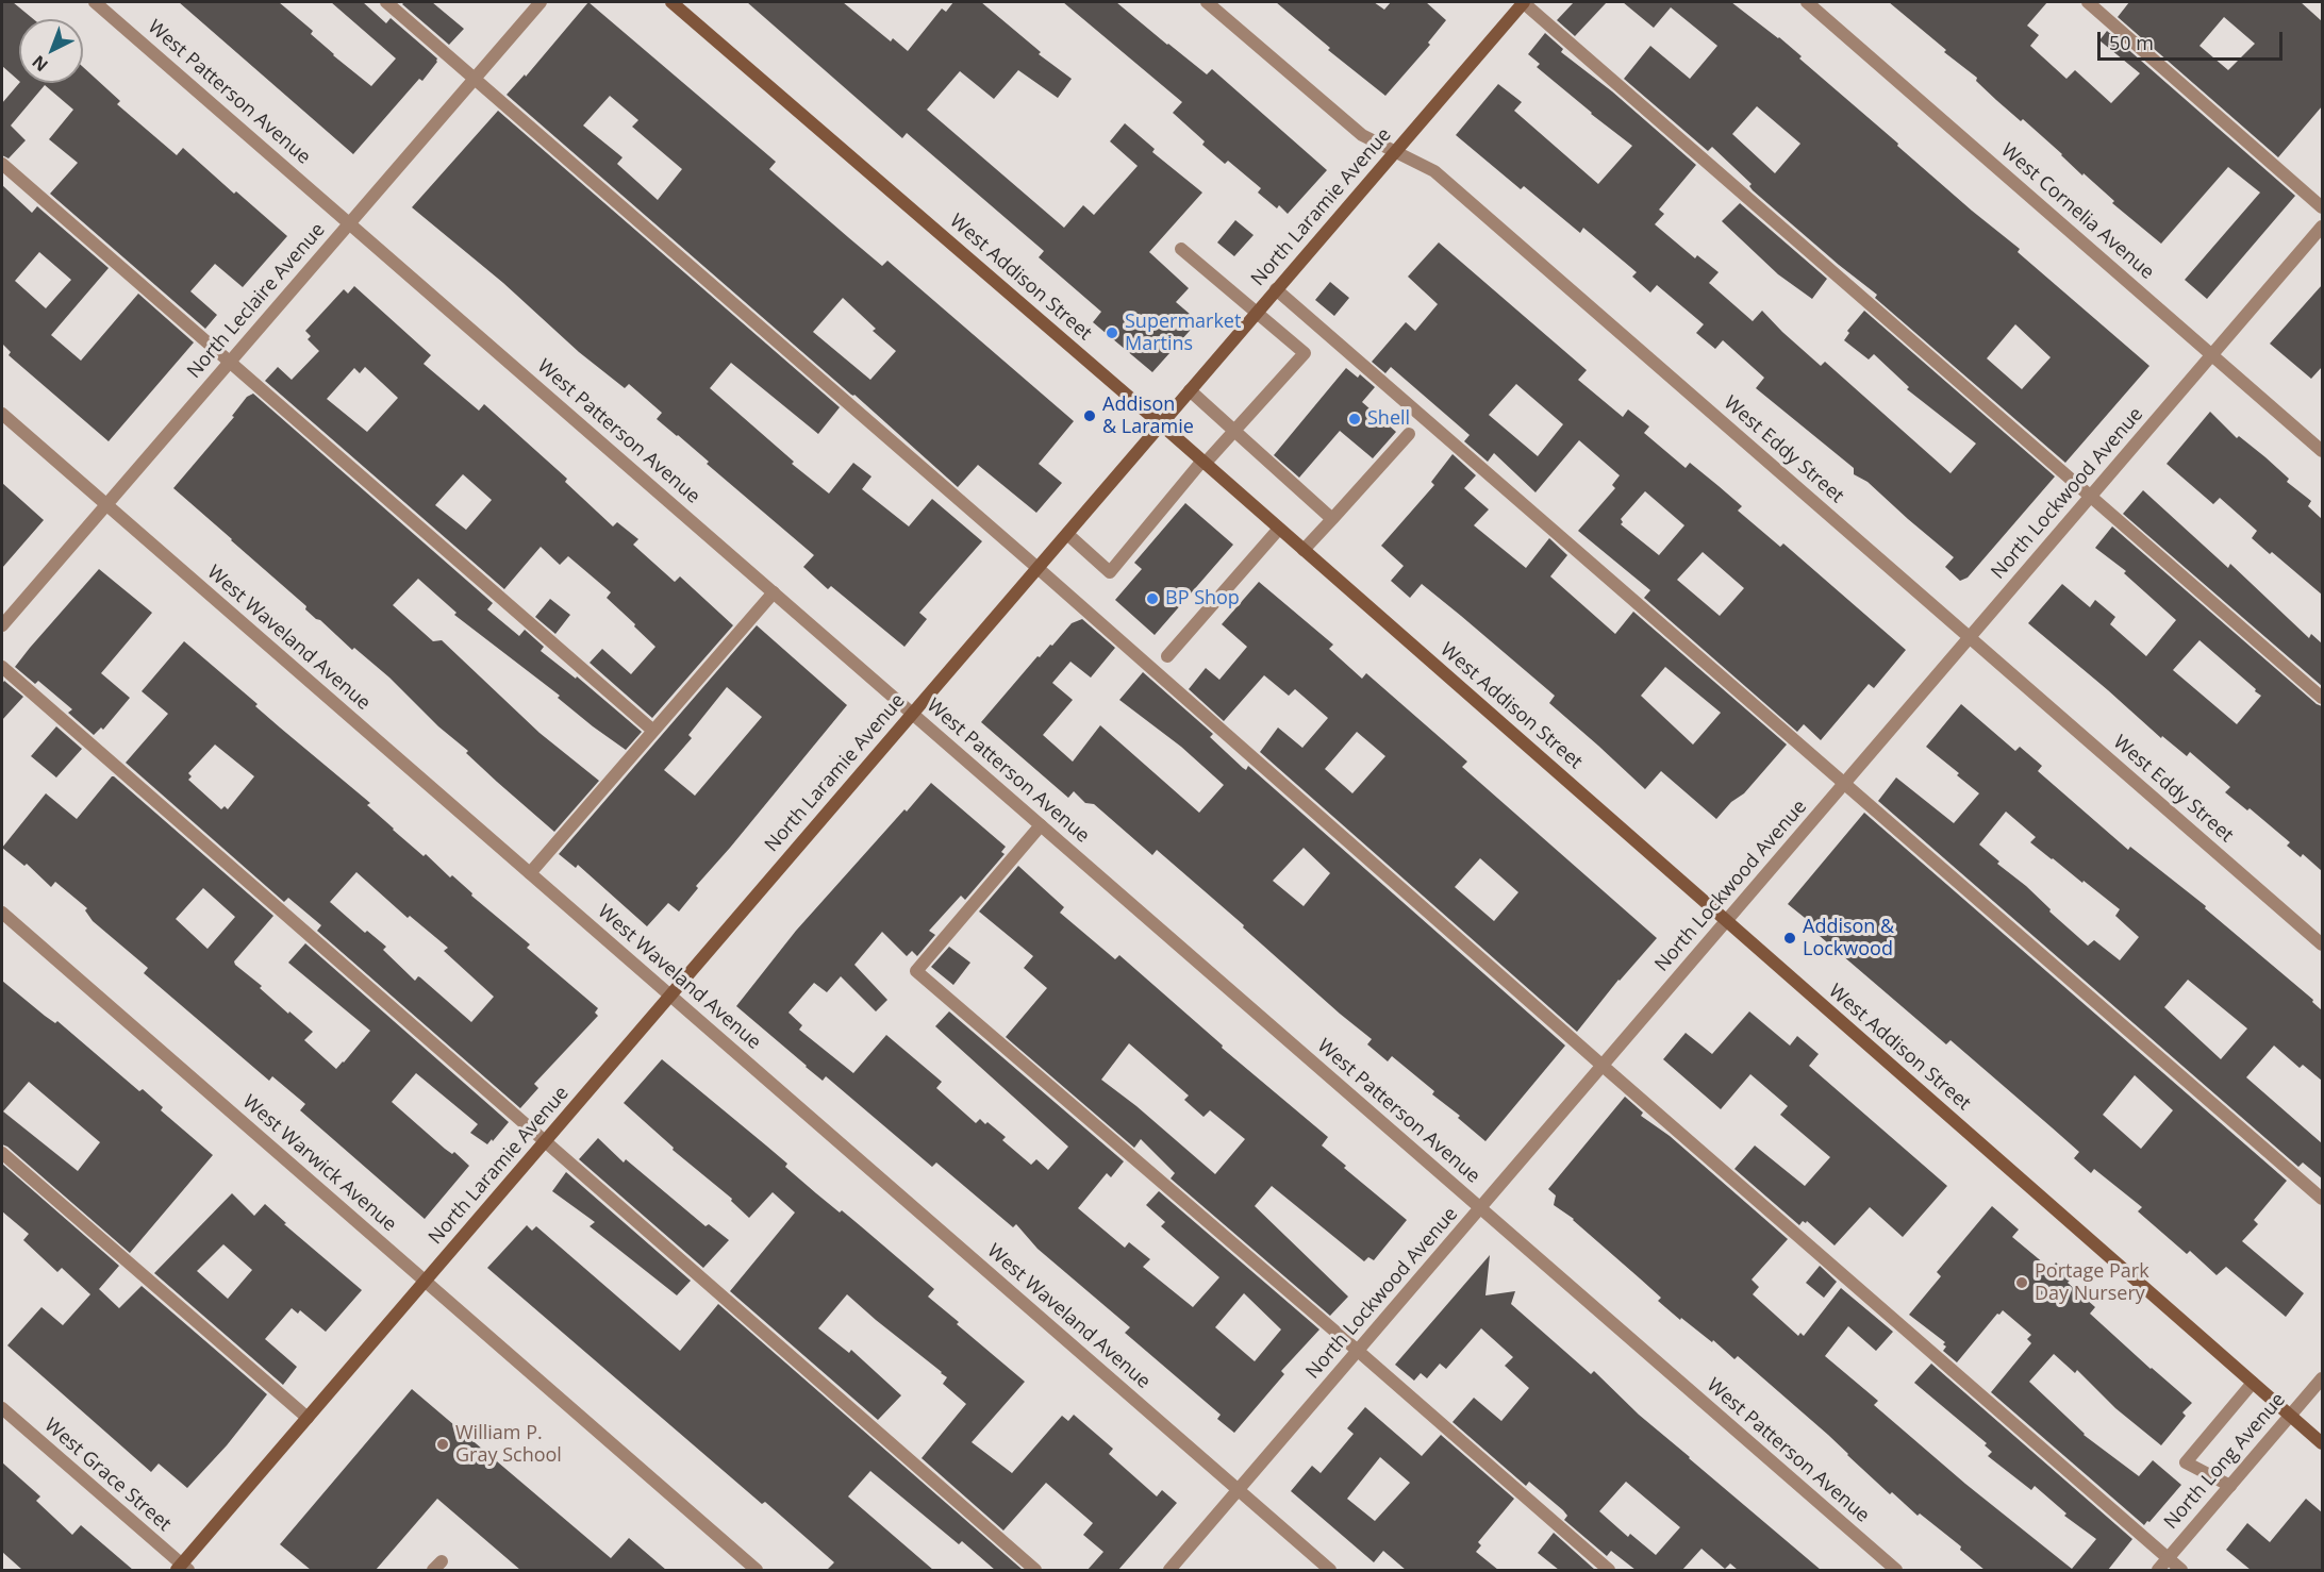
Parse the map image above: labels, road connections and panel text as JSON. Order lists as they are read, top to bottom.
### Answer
{
  "streets": {
    "street": [
      "West Patterson Avenue",
      "North Laramie Avenue",
      "West Cornelia Avenue",
      "West Addison Street",
      "North Leclaire Avenue",
      "West Eddy Street",
      "North Lockwood Avenue",
      "West Waveland Avenue",
      "West Warwick Avenue",
      "North Long Avenue",
      "West Grace Street"
    ]
  },
  "crossings": [
    ["West Patterson Avenue", "North Laramie Avenue"],
    ["West Patterson Avenue", "North Leclaire Avenue"],
    ["West Patterson Avenue", "North Lockwood Avenue"],
    ["North Laramie Avenue", "West Addison Street"],
    ["North Laramie Avenue", "West Eddy Street"],
    ["North Laramie Avenue", "West Waveland Avenue"],
    ["North Laramie Avenue", "West Warwick Avenue"],
    ["North Laramie Avenue", "West Grace Street"],
    ["West Cornelia Avenue", "North Lockwood Avenue"],
    ["West Addison Street", "North Lockwood Avenue"],
    ["West Addison Street", "North Long Avenue"],
    ["North Leclaire Avenue", "West Waveland Avenue"],
    ["West Eddy Street", "North Lockwood Avenue"],
    ["North Lockwood Avenue", "West Waveland Avenue"]
  ],
  "places": [
    "Supermarket Martins",
    "Addison & Laramie",
    "Shell",
    "BP Shop",
    "Addison & Lockwood",
    "Portage Park Day Nursery",
    "William P. Gray School"
  ],
  "scale_bar": "50 m",
  "north": "bottom left"
}
